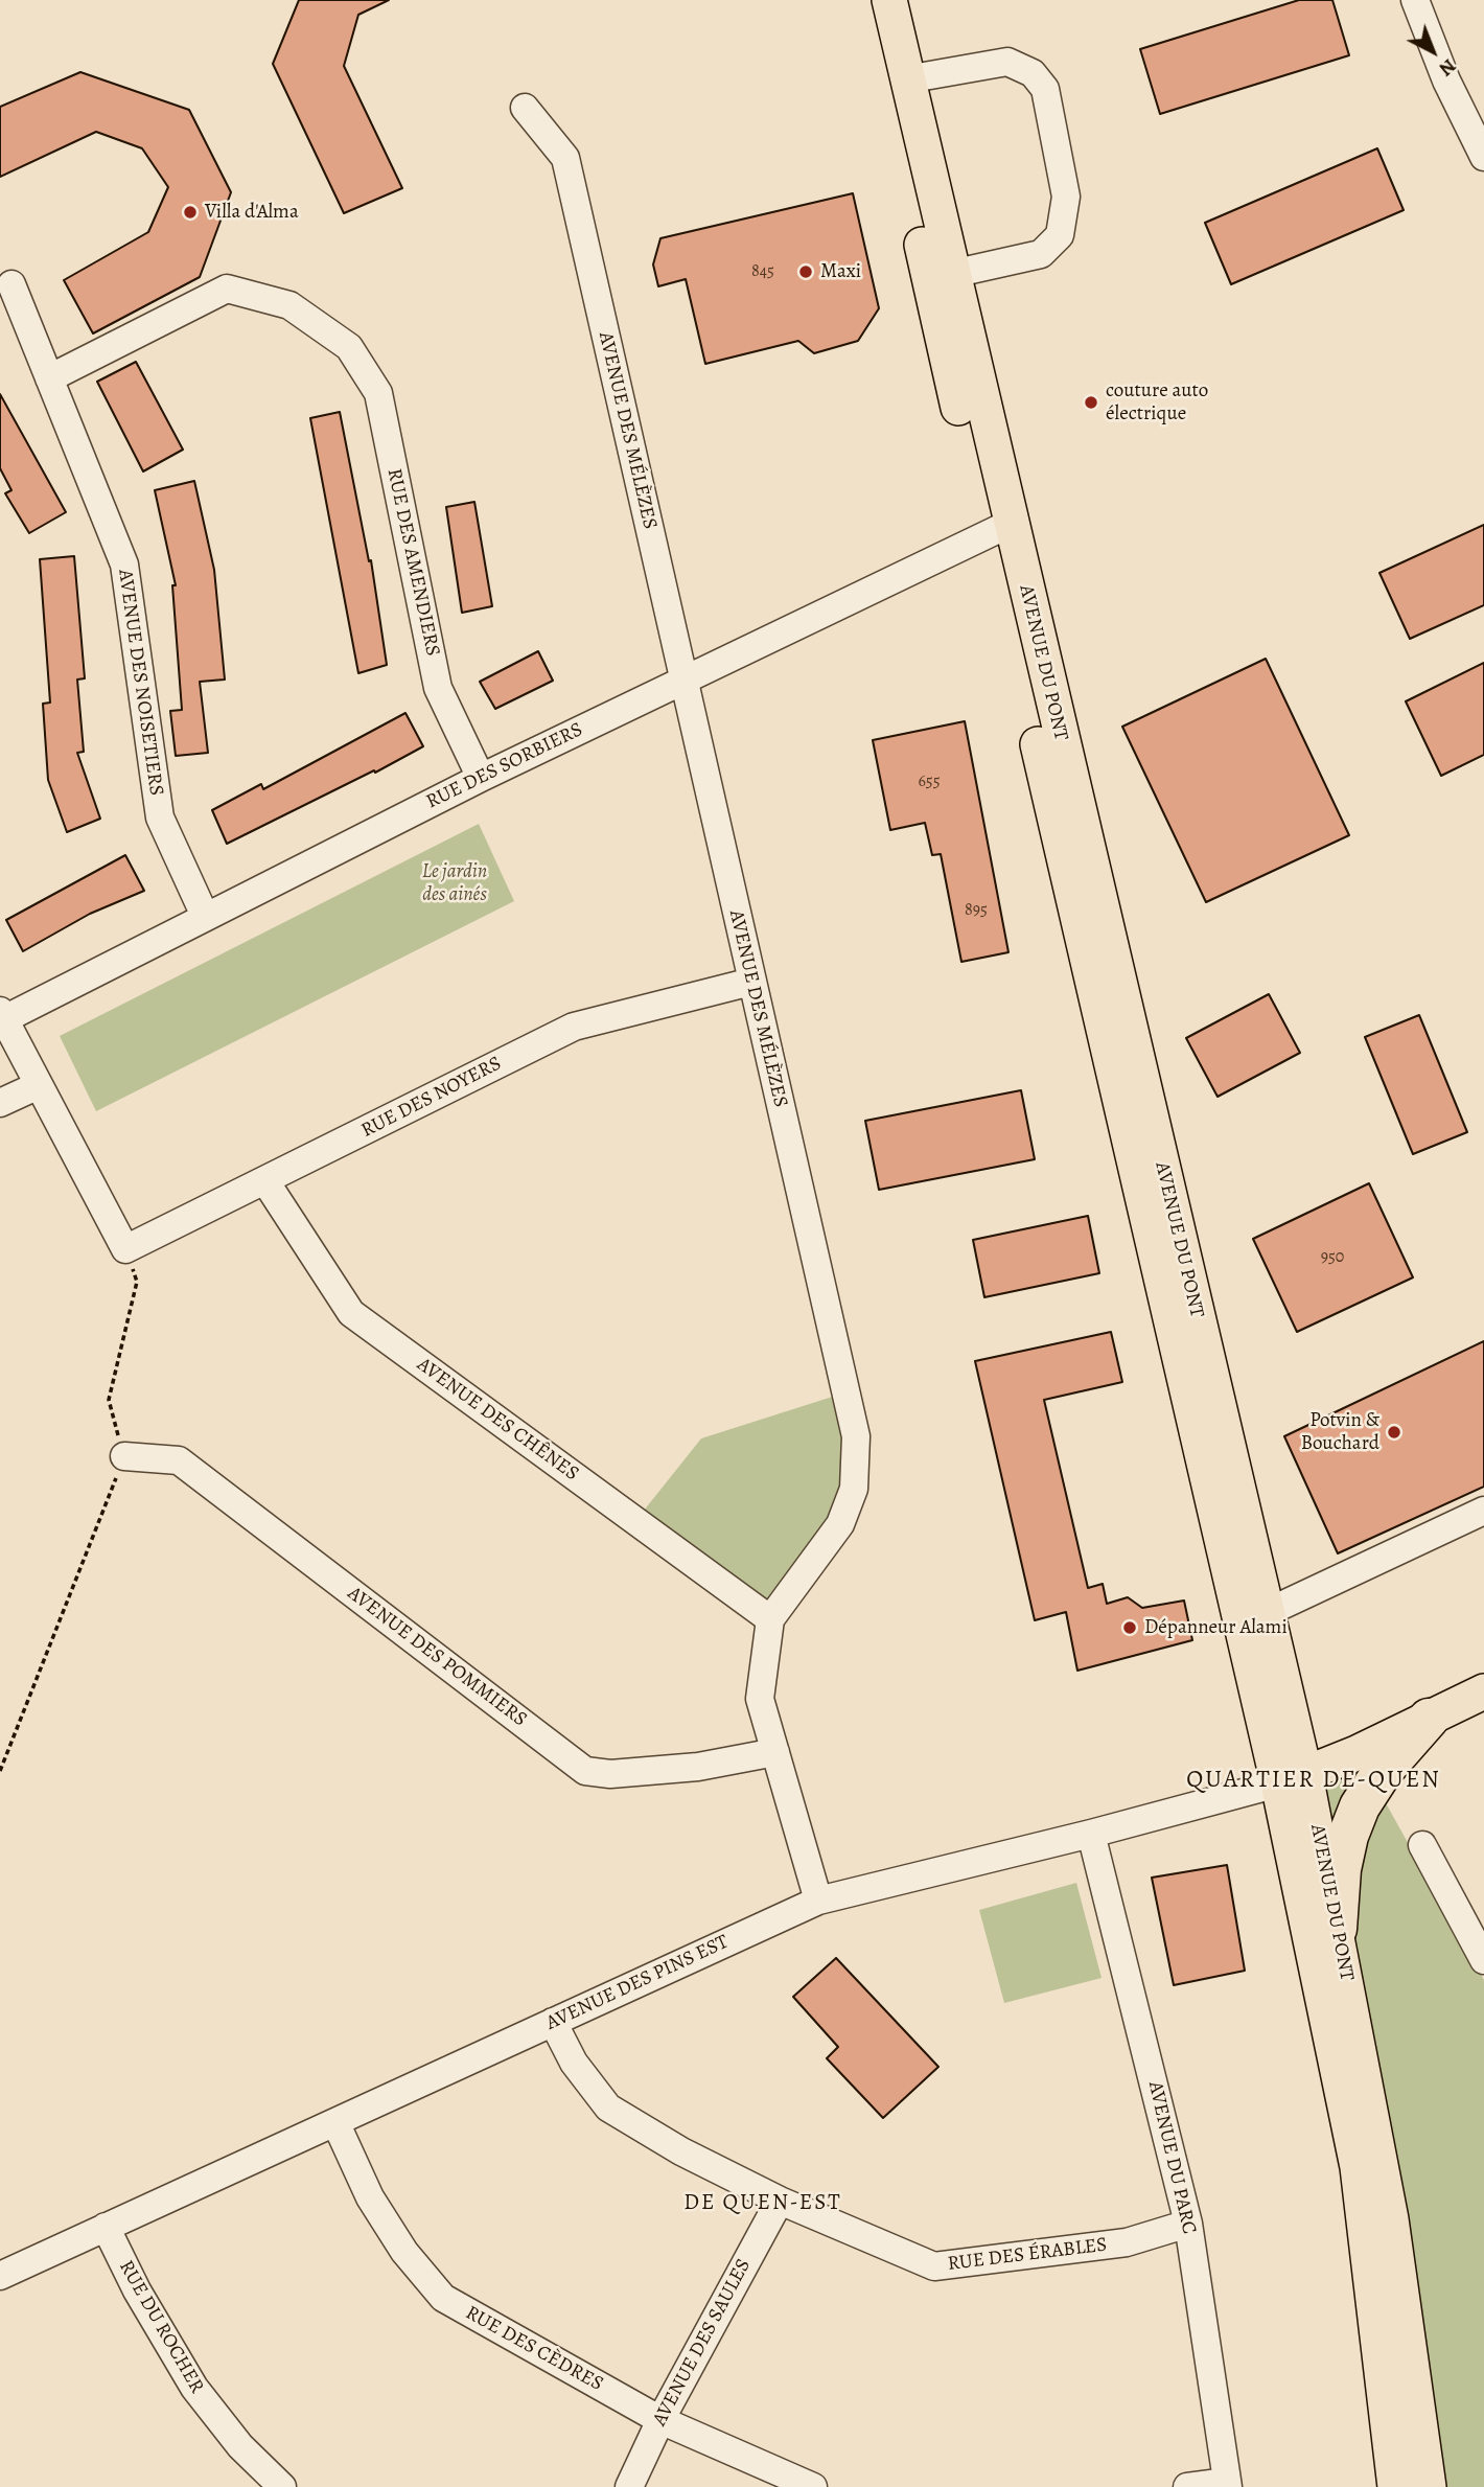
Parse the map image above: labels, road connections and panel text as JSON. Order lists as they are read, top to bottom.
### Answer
{
  "streets": {
    "main road": ["AVENUE DU PONT"],
    "street": [
      "AVENUE DES MÉLÈZES",
      "RUE DES AMENDIERS",
      "AVENUE DES NOISETIERS",
      "RUE DES SORBIERS",
      "RUE DES NOYERS",
      "AVENUE DES CHÊNES",
      "AVENUE DES POMMIERS",
      "AVENUE DES PINS EST",
      "AVENUE DU PARC",
      "RUE DES ÉRABLES",
      "RUE DU ROCHER",
      "AVENUE DES SAULES",
      "RUE DES CÈDRES"
    ]
  },
  "crossings": [
    ["AVENUE DES MÉLÈZES", "RUE DES SORBIERS"],
    ["AVENUE DES MÉLÈZES", "RUE DES NOYERS"],
    ["AVENUE DES MÉLÈZES", "AVENUE DES CHÊNES"],
    ["AVENUE DES MÉLÈZES", "AVENUE DES POMMIERS"],
    ["AVENUE DES MÉLÈZES", "AVENUE DES PINS EST"],
    ["RUE DES AMENDIERS", "AVENUE DES NOISETIERS"],
    ["RUE DES AMENDIERS", "RUE DES SORBIERS"],
    ["AVENUE DU PONT", "RUE DES SORBIERS"],
    ["AVENUE DU PONT", "AVENUE DES PINS EST"],
    ["AVENUE DES NOISETIERS", "RUE DES SORBIERS"],
    ["RUE DES NOYERS", "AVENUE DES CHÊNES"],
    ["AVENUE DES PINS EST", "AVENUE DU PARC"],
    ["AVENUE DES PINS EST", "RUE DES ÉRABLES"],
    ["AVENUE DES PINS EST", "RUE DU ROCHER"],
    ["AVENUE DES PINS EST", "RUE DES CÈDRES"],
    ["AVENUE DU PARC", "RUE DES ÉRABLES"],
    ["RUE DES ÉRABLES", "AVENUE DES SAULES"],
    ["AVENUE DES SAULES", "RUE DES CÈDRES"]
  ],
  "districts": ["QUARTIER DE-QUEN", "DE QUEN-EST"],
  "parks": ["Le jardin des ainés"],
  "places": [
    "Villa d'Alma",
    "Maxi",
    "couture auto électrique",
    "Potvin & Bouchard",
    "Dépanneur Alami"
  ],
  "house_numbers": [
    "845",
    "655",
    "895",
    "950"
  ],
  "north": "bottom right"
}
